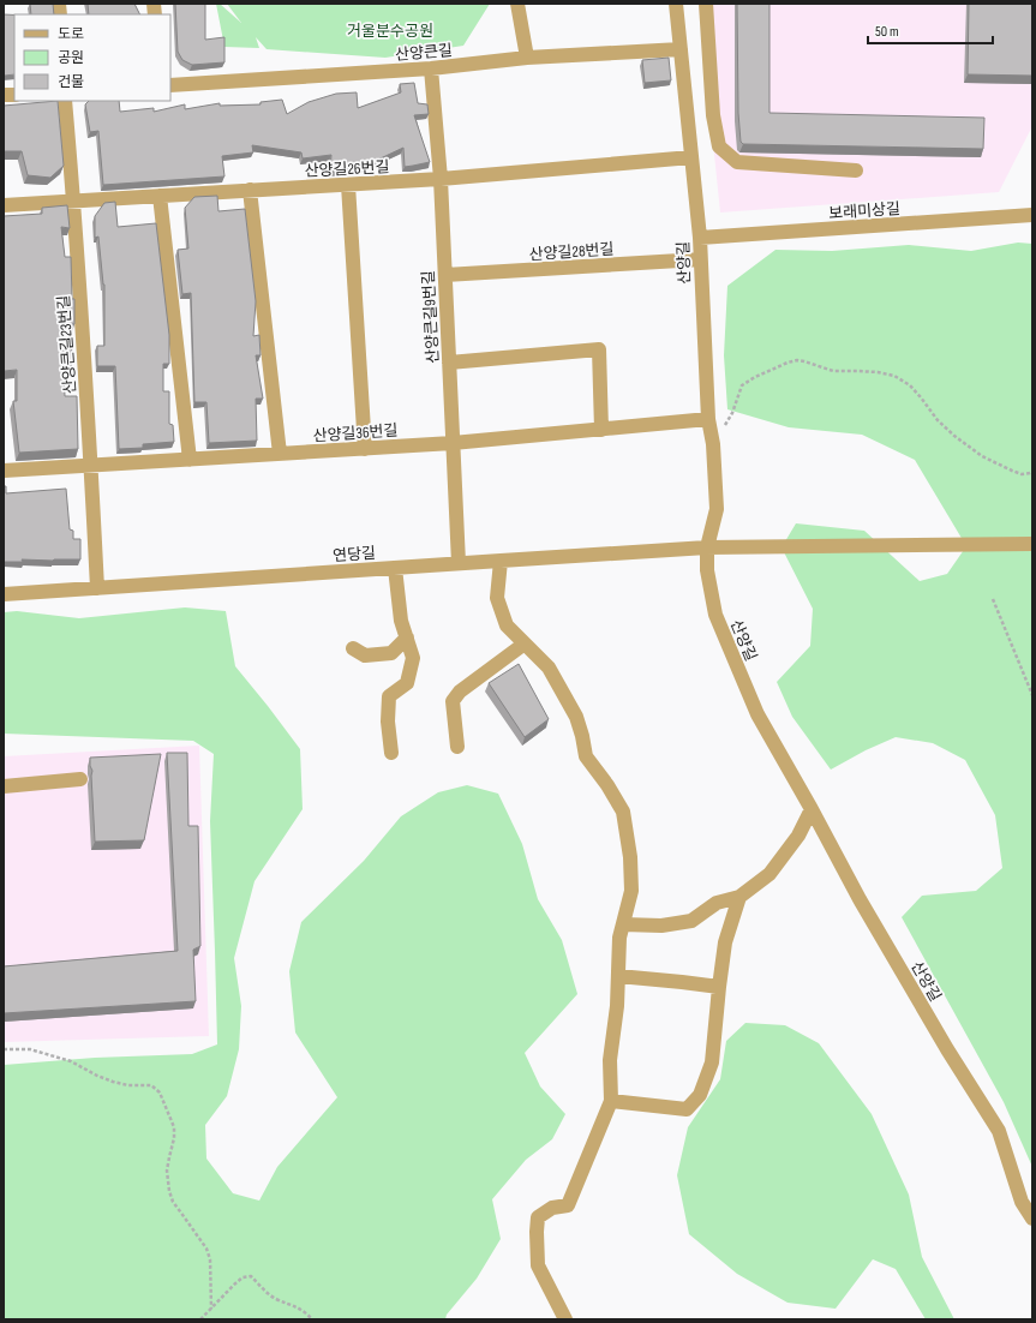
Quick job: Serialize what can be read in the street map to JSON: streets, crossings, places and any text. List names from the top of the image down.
{
  "streets": {
    "street": [
      "산양큰길",
      "산양길26번길",
      "보래미상길",
      "산양길28번길",
      "산양길",
      "산양큰길9번길",
      "산양큰길23번길",
      "산양길36번길",
      "연당길"
    ]
  },
  "crossings": [
    ["산양큰길", "산양길"],
    ["산양큰길", "산양큰길9번길"],
    ["산양길26번길", "산양길"],
    ["산양길26번길", "산양큰길9번길"],
    ["산양길26번길", "산양큰길23번길"],
    ["보래미상길", "산양길"],
    ["산양길28번길", "산양길"],
    ["산양길28번길", "산양큰길9번길"],
    ["산양길", "산양길36번길"],
    ["산양길", "연당길"],
    ["산양큰길9번길", "산양길36번길"],
    ["산양큰길9번길", "연당길"],
    ["산양큰길23번길", "산양길36번길"],
    ["산양큰길23번길", "연당길"]
  ],
  "parks": ["거울분수공원"],
  "legend": ["도로", "공원", "건물"],
  "scale_bar": "50 m"
}
